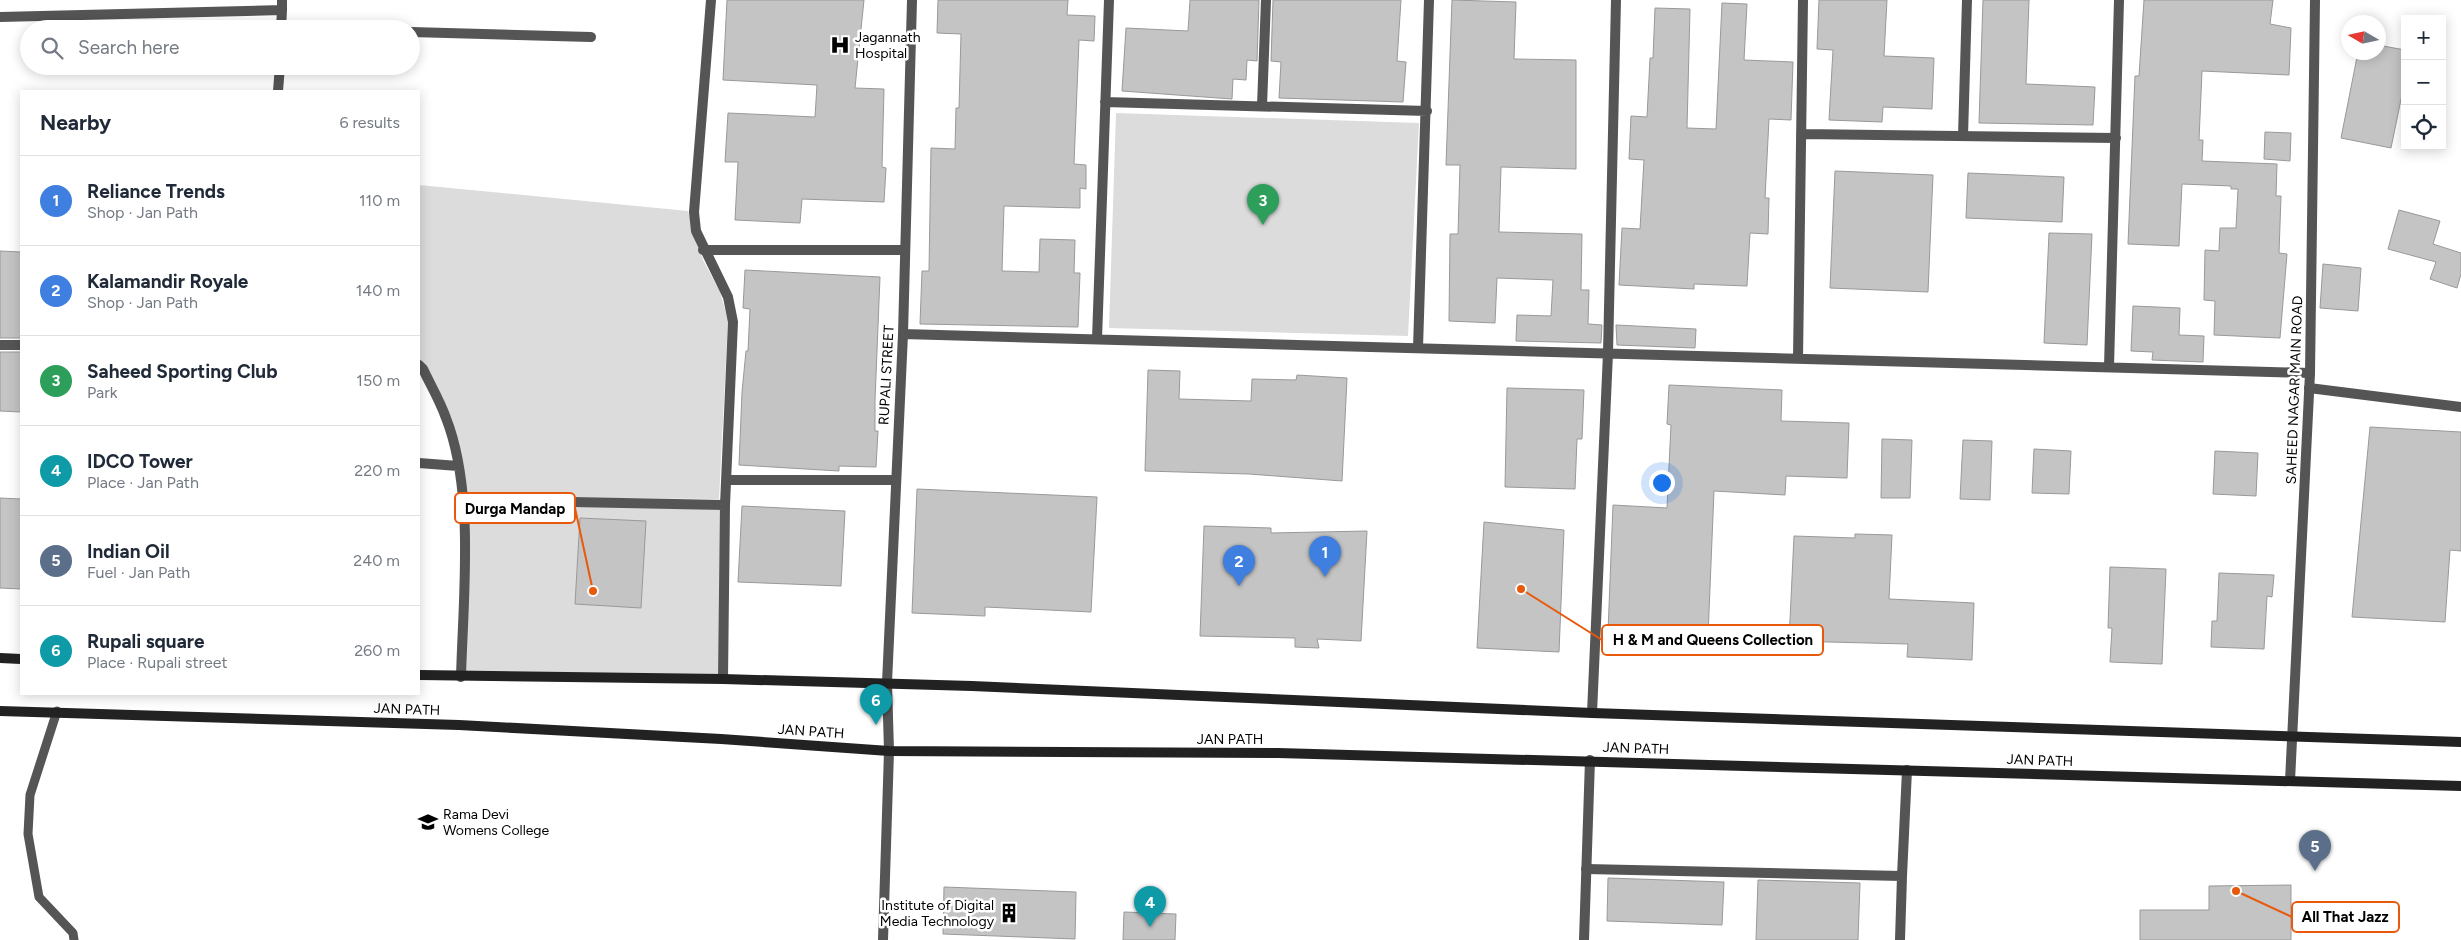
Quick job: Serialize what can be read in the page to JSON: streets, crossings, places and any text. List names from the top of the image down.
{
  "streets": {
    "main road": ["JAN PATH"],
    "street": ["RUPALI STREET", "SAHEED NAGAR MAIN ROAD"]
  },
  "crossings": [
    ["RUPALI STREET", "JAN PATH"],
    ["SAHEED NAGAR MAIN ROAD", "JAN PATH"]
  ],
  "places": {
    "hospital": ["Jagannath Hospital"],
    "other": ["H & M and Queens Collection", "Durga Mandap", "All That Jazz"],
    "school or university": ["Rama Devi Womens College"],
    "building": ["Institute of Digital Media Technology"]
  },
  "north": "left",
  "page": {
    "map_buttons": ["+", "−"],
    "search": "Search here",
    "heading": ["Nearby", "6 results"],
    "list": [
      {
        "mark": "1",
        "name": "Reliance Trends",
        "note": "Shop · Jan Path",
        "value": "110 m"
      },
      {
        "mark": "2",
        "name": "Kalamandir Royale",
        "note": "Shop · Jan Path",
        "value": "140 m"
      },
      {
        "mark": "3",
        "name": "Saheed Sporting Club",
        "note": "Park",
        "value": "150 m"
      },
      {
        "mark": "4",
        "name": "IDCO Tower",
        "note": "Place · Jan Path",
        "value": "220 m"
      },
      {
        "mark": "5",
        "name": "Indian Oil",
        "note": "Fuel · Jan Path",
        "value": "240 m"
      },
      {
        "mark": "6",
        "name": "Rupali square",
        "note": "Place · Rupali street",
        "value": "260 m"
      }
    ],
    "pins": [
      "3",
      "1",
      "2",
      "6",
      "5",
      "4"
    ]
  }
}
